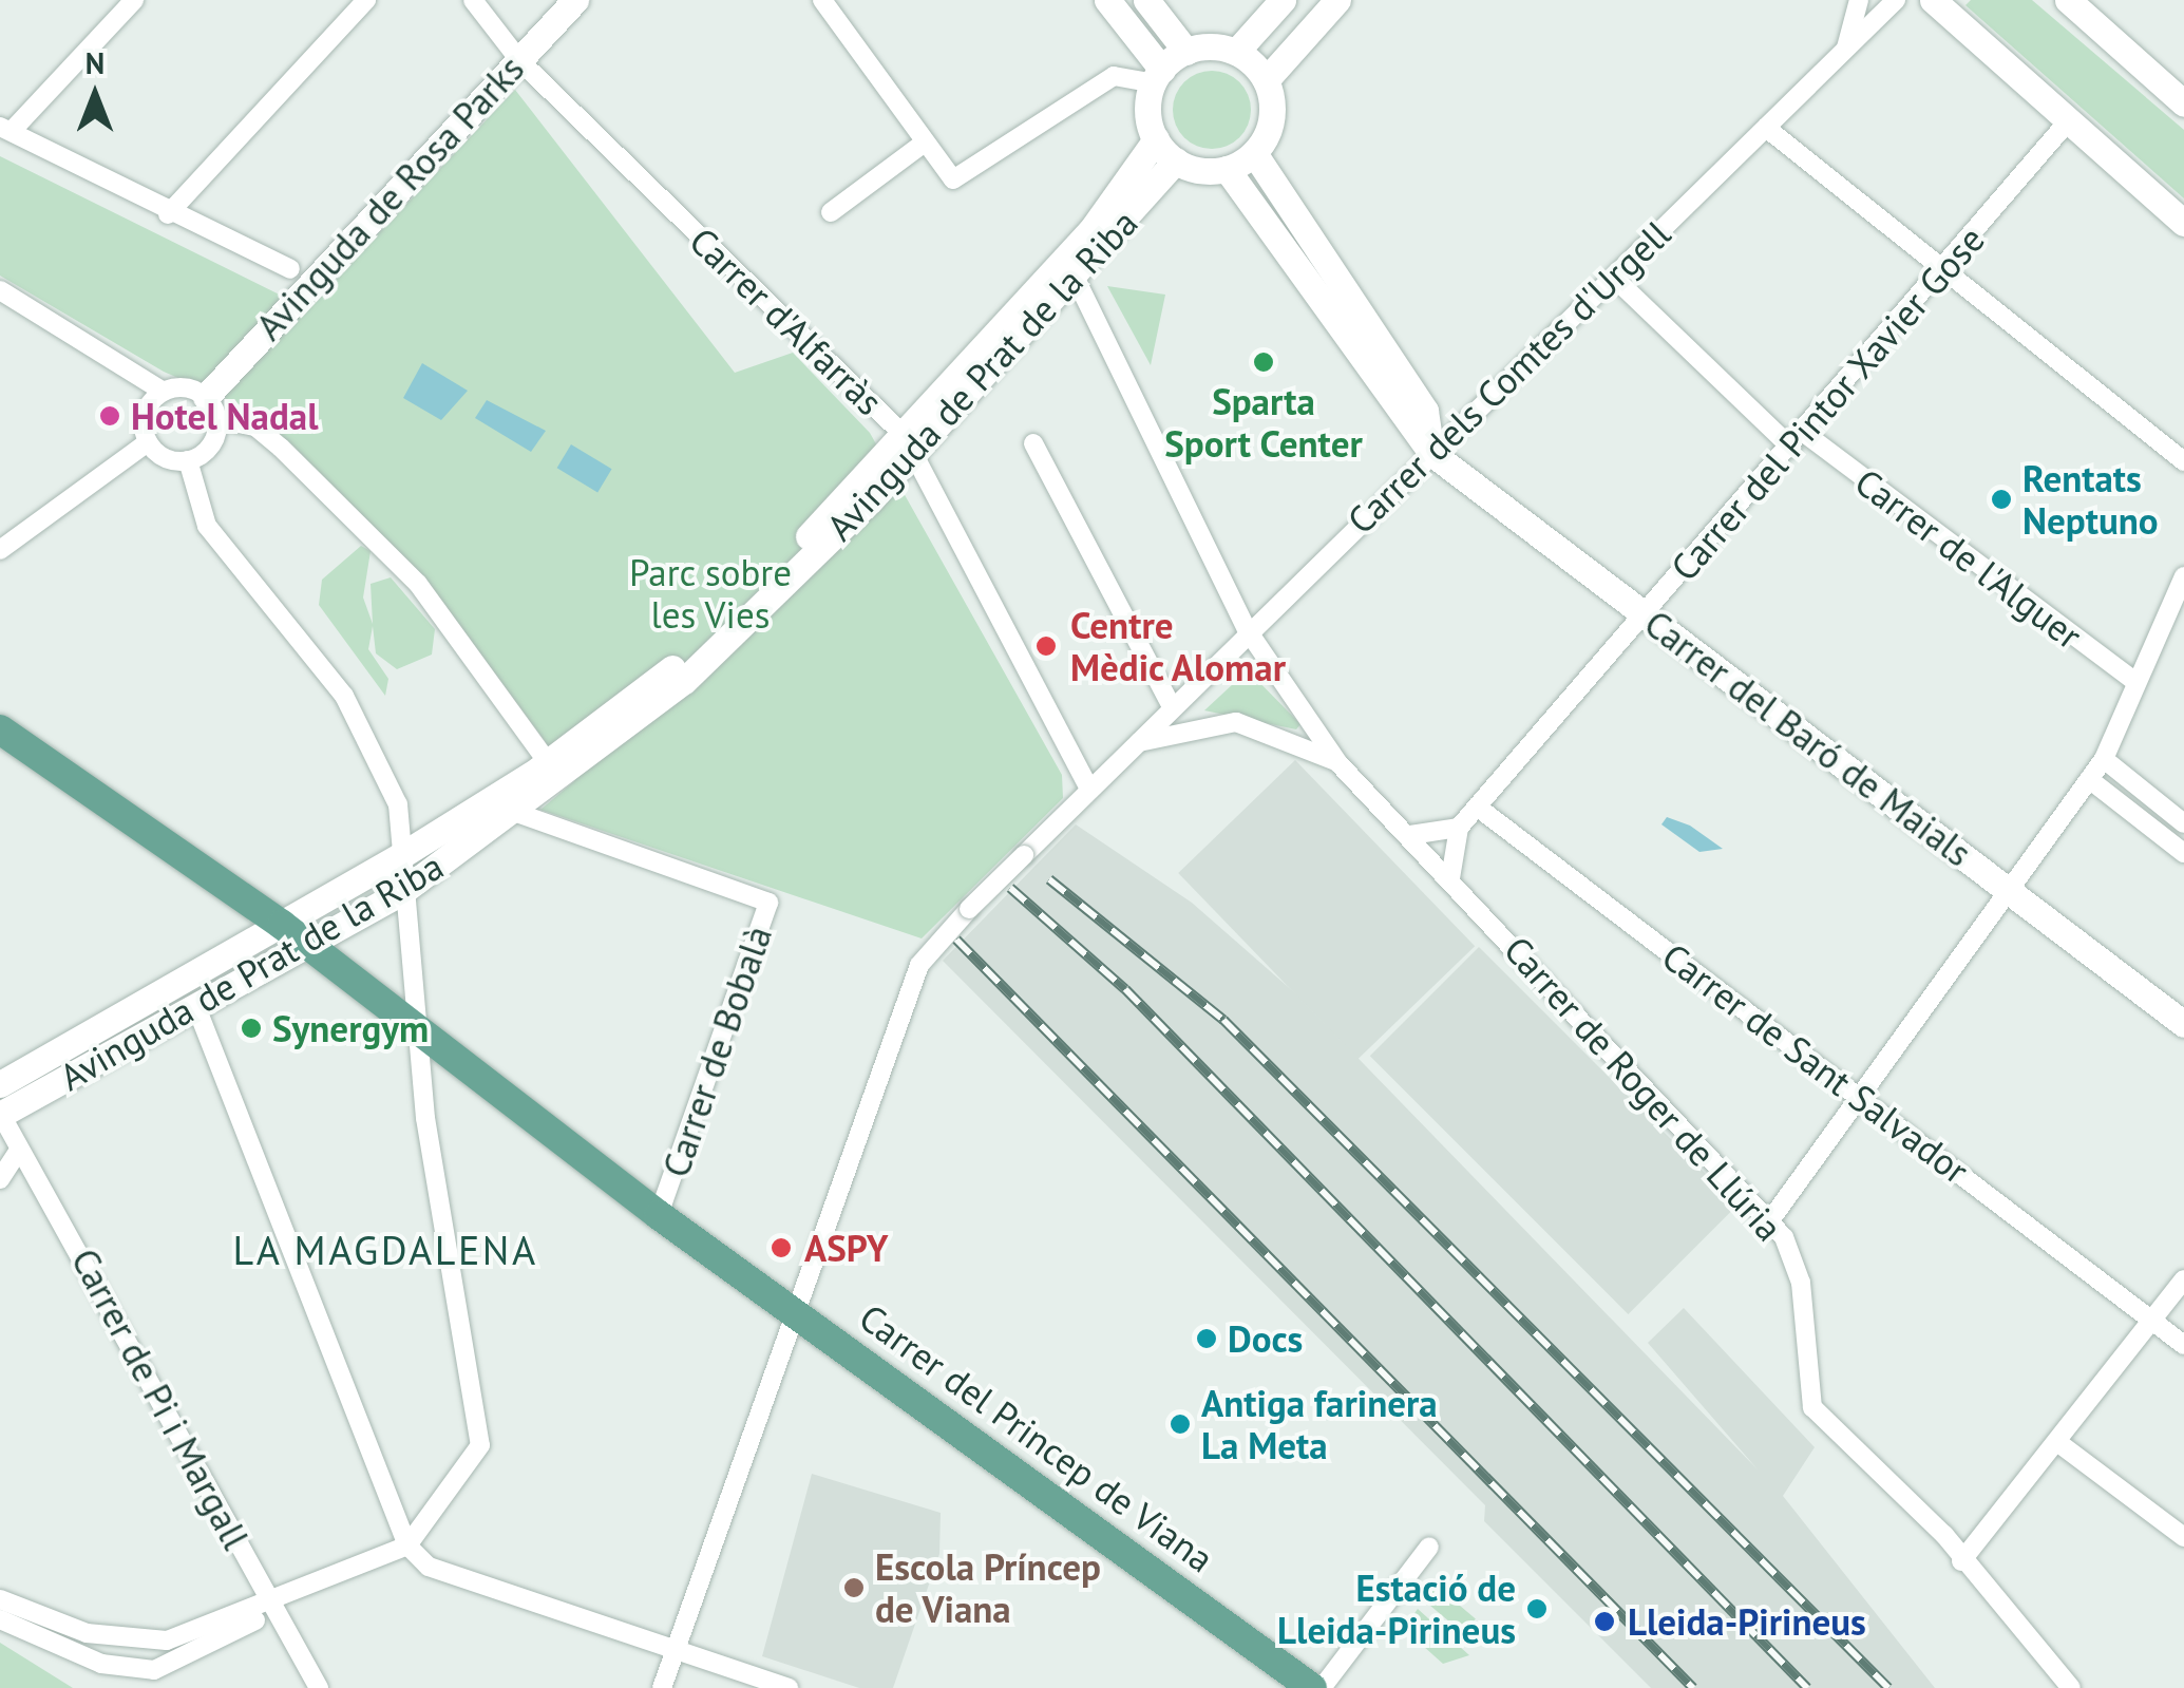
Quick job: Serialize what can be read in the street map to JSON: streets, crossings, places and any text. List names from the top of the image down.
{
  "streets": {
    "main road": [
      "Avinguda de Rosa Parks",
      "Avinguda de Prat de la Riba",
      "Carrer del Baró de Maials",
      "Carrer del Princep de Viana"
    ],
    "street": [
      "Carrer d'Alfarràs",
      "Carrer dels Comtes d'Urgell",
      "Carrer del Pintor Xavier Gose",
      "Carrer de l'Alguer",
      "Carrer de Bobalà",
      "Carrer de Sant Salvador",
      "Carrer de Roger de Llúria",
      "Carrer de Pi i Margall"
    ]
  },
  "crossings": [
    ["Avinguda de Rosa Parks", "Carrer d'Alfarràs"],
    ["Carrer d'Alfarràs", "Avinguda de Prat de la Riba"],
    ["Carrer d'Alfarràs", "Carrer dels Comtes d'Urgell"],
    ["Avinguda de Prat de la Riba", "Carrer del Baró de Maials"],
    ["Avinguda de Prat de la Riba", "Carrer de Bobalà"],
    ["Avinguda de Prat de la Riba", "Carrer de Roger de Llúria"],
    ["Avinguda de Prat de la Riba", "Carrer de Pi i Margall"],
    ["Avinguda de Prat de la Riba", "Carrer del Princep de Viana"],
    ["Carrer dels Comtes d'Urgell", "Carrer de l'Alguer"],
    ["Carrer dels Comtes d'Urgell", "Carrer del Baró de Maials"],
    ["Carrer dels Comtes d'Urgell", "Carrer de Roger de Llúria"],
    ["Carrer dels Comtes d'Urgell", "Carrer del Princep de Viana"],
    ["Carrer del Pintor Xavier Gose", "Carrer de l'Alguer"],
    ["Carrer del Pintor Xavier Gose", "Carrer del Baró de Maials"],
    ["Carrer del Pintor Xavier Gose", "Carrer de Sant Salvador"],
    ["Carrer de Bobalà", "Carrer del Princep de Viana"]
  ],
  "districts": ["LA MAGDALENA"],
  "parks": ["Parc sobre les Vies"],
  "places": [
    "Sparta Sport Center",
    "Hotel Nadal",
    "Rentats Neptuno",
    "Centre Mèdic Alomar",
    "Synergym",
    "ASPY",
    "Docs",
    "Antiga farinera La Meta",
    "Escola Príncep de Viana",
    "Estació de Lleida-Pirineus",
    "Lleida-Pirineus"
  ],
  "north": "top"
}
